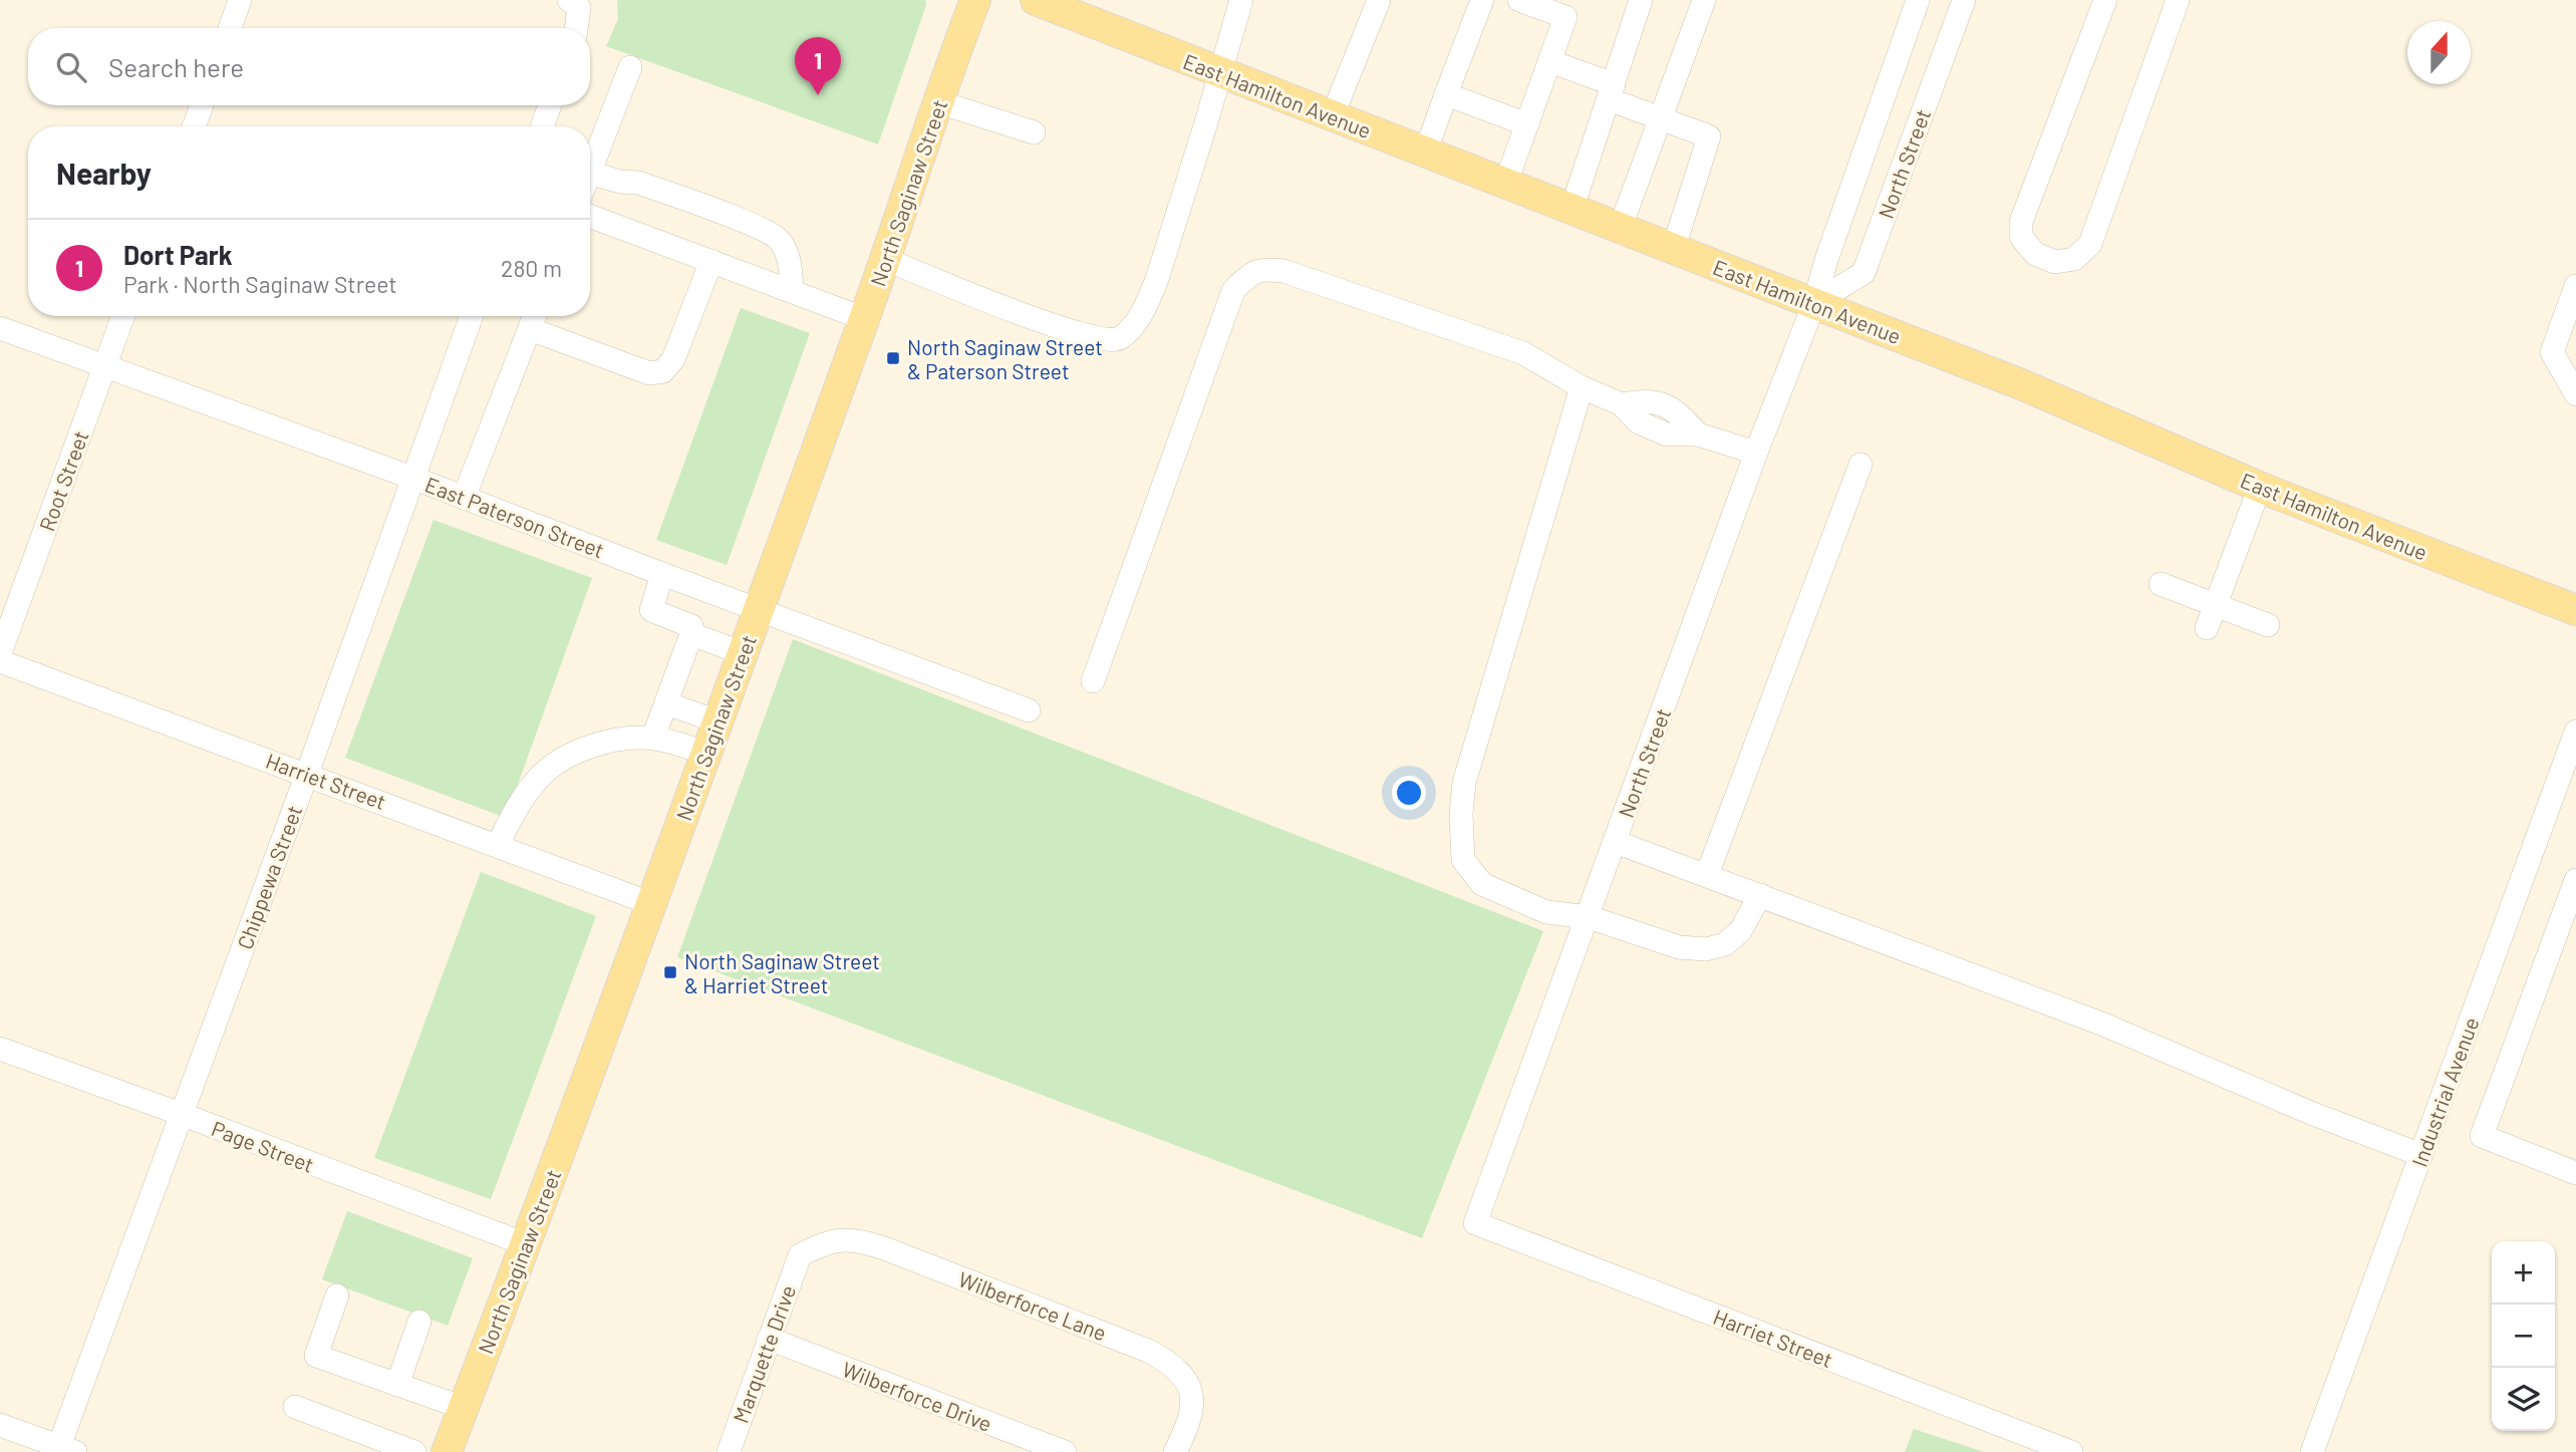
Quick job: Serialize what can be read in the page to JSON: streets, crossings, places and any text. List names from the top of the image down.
{
  "streets": {
    "main road": ["East Hamilton Avenue", "North Saginaw Street"],
    "street": [
      "North Street",
      "Root Street",
      "East Paterson Street",
      "Harriet Street",
      "Chippewa Street",
      "Industrial Avenue",
      "Page Street",
      "Wilberforce Lane",
      "Marquette Drive",
      "Wilberforce Drive"
    ]
  },
  "crossings": [
    ["East Hamilton Avenue", "North Street"],
    ["North Street", "Harriet Street"],
    ["North Saginaw Street", "East Paterson Street"],
    ["North Saginaw Street", "Harriet Street"],
    ["North Saginaw Street", "Page Street"],
    ["Root Street", "East Paterson Street"],
    ["East Paterson Street", "Chippewa Street"],
    ["Harriet Street", "Chippewa Street"],
    ["Chippewa Street", "Page Street"],
    ["Wilberforce Lane", "Marquette Drive"],
    ["Marquette Drive", "Wilberforce Drive"]
  ],
  "places": {
    "transit": ["North Saginaw Street & Paterson Street", "North Saginaw Street & Harriet Street"]
  },
  "north": "top",
  "page": {
    "search": "Search here",
    "pins": "1",
    "heading": "Nearby",
    "list": [
      {
        "mark": "1",
        "name": "Dort Park",
        "note": "Park · North Saginaw Street",
        "value": "280 m"
      }
    ],
    "map_buttons": ["+", "−"]
  }
}
